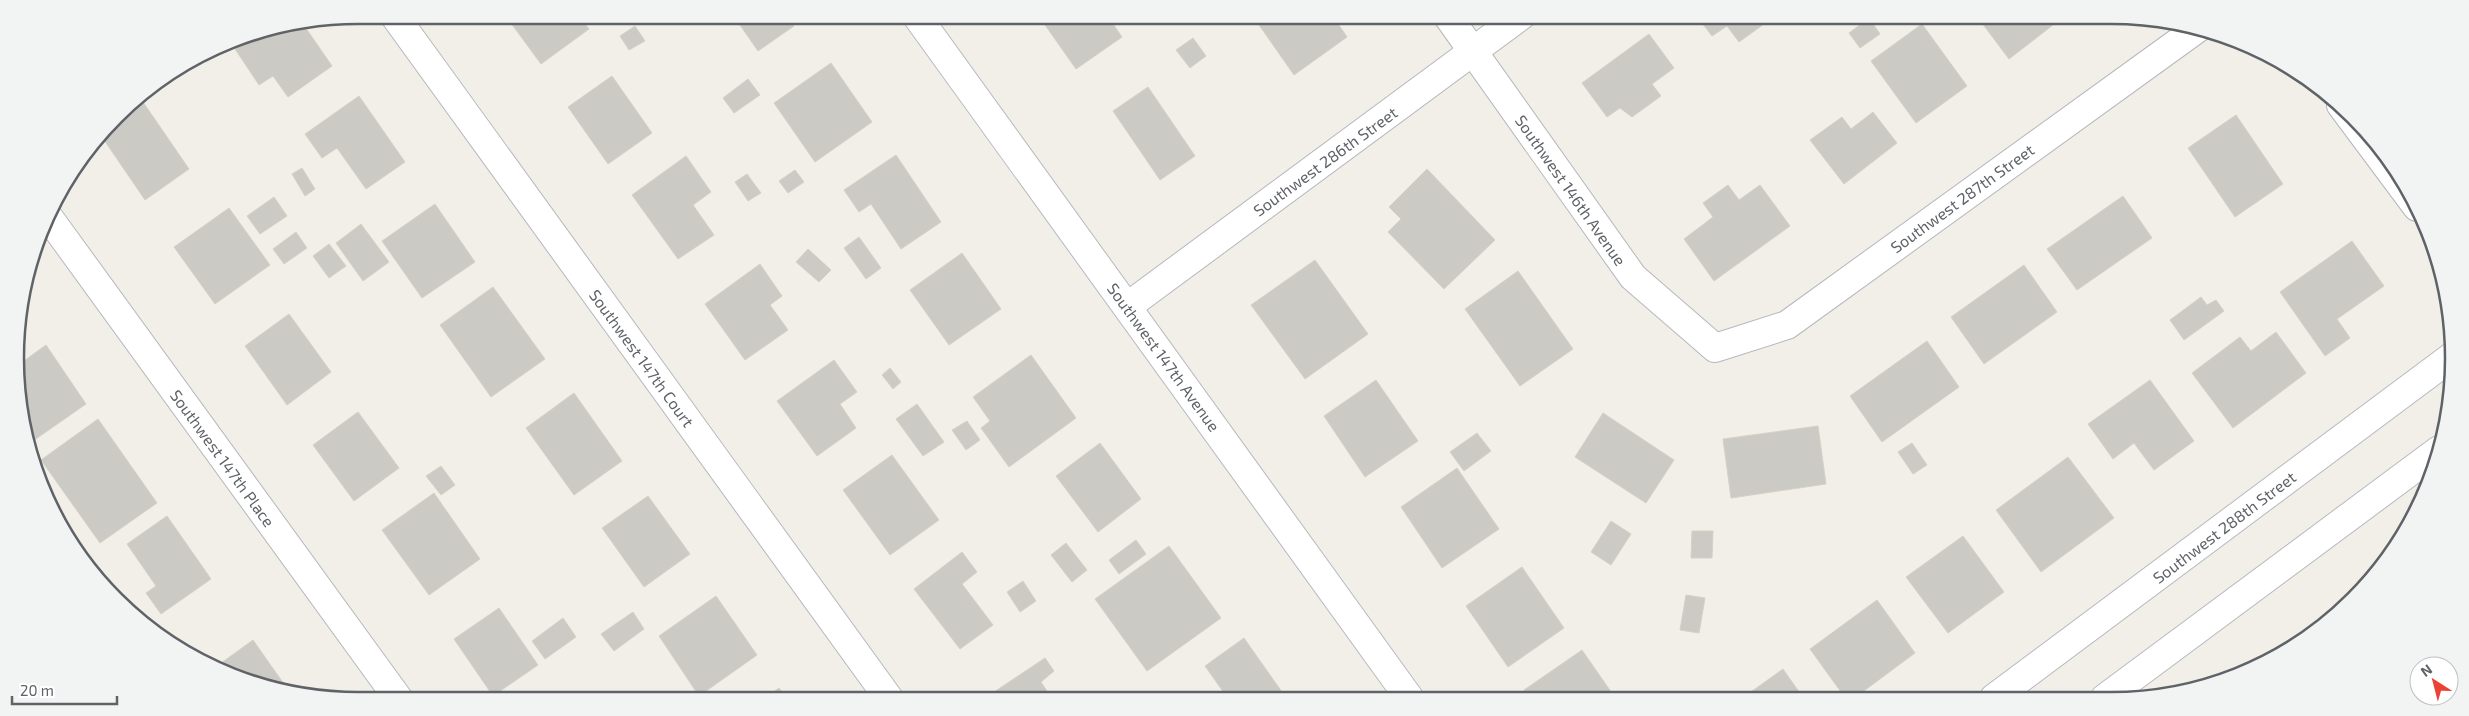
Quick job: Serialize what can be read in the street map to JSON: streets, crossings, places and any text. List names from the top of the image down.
{
  "streets": {
    "street": [
      "Southwest 286th Street",
      "Southwest 146th Avenue",
      "Southwest 287th Street",
      "Southwest 147th Avenue",
      "Southwest 147th Court",
      "Southwest 147th Place",
      "Southwest 288th Street"
    ]
  },
  "crossings": [
    ["Southwest 286th Street", "Southwest 146th Avenue"],
    ["Southwest 286th Street", "Southwest 147th Avenue"],
    ["Southwest 146th Avenue", "Southwest 287th Street"]
  ],
  "scale_bar": "20 m",
  "north": "top left"
}
